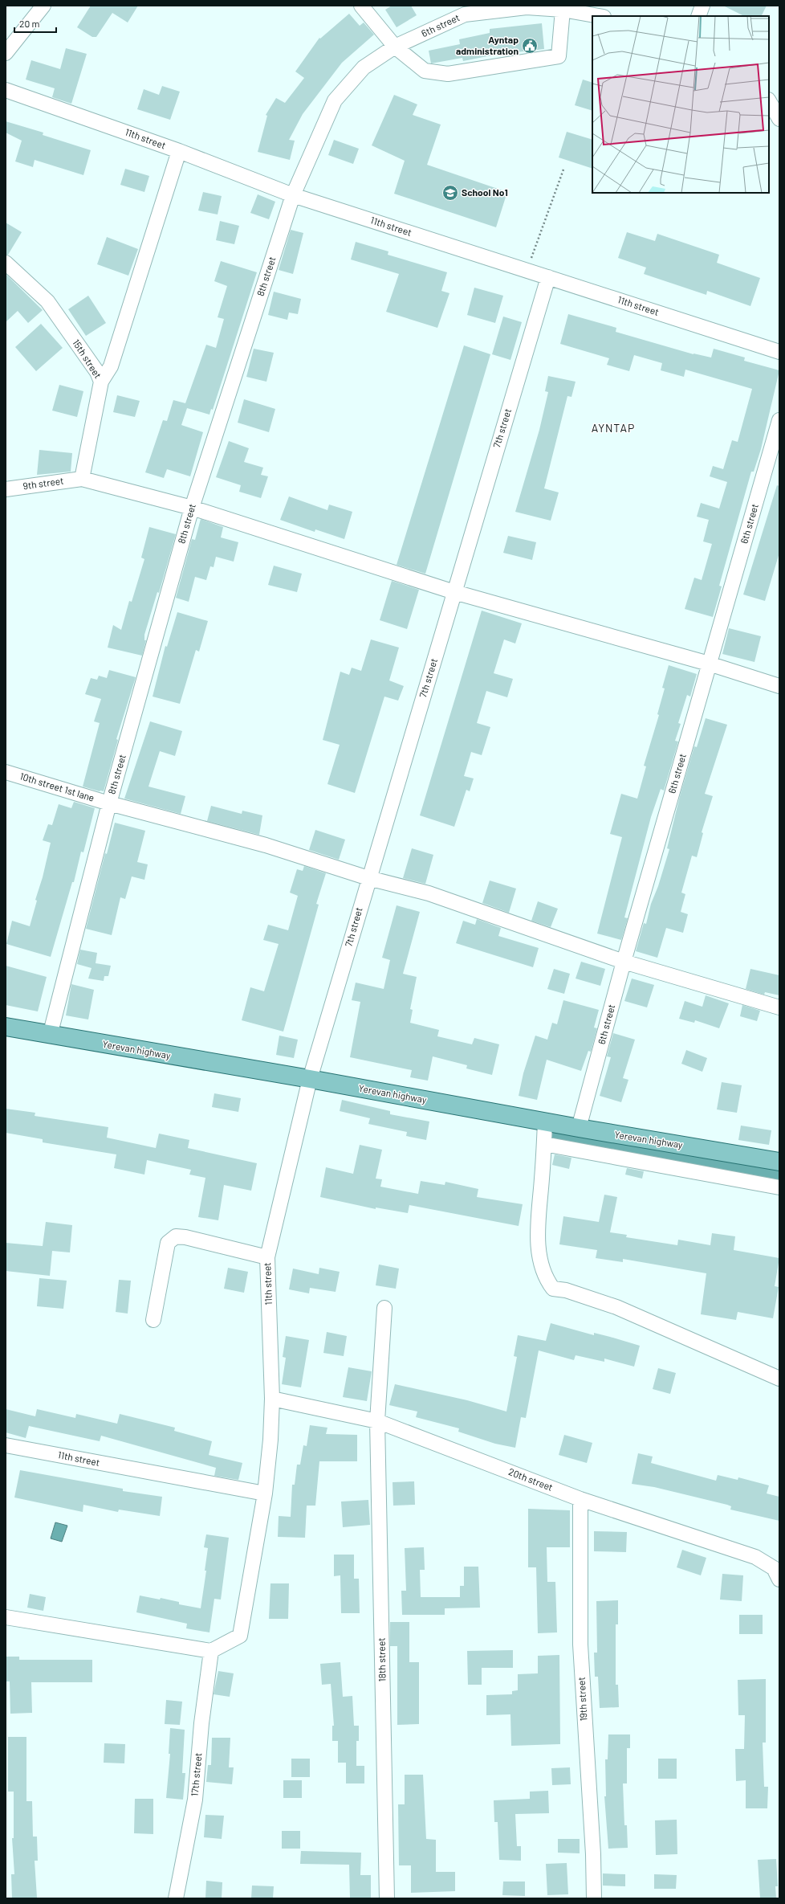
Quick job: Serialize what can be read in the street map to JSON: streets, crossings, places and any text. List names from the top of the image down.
{
  "streets": {
    "main road": ["Yerevan highway"],
    "street": [
      "6th street",
      "11th street",
      "8th street",
      "15th street",
      "7th street",
      "9th street",
      "10th street 1st lane",
      "20th street",
      "18th street",
      "19th street",
      "17th street"
    ]
  },
  "crossings": [
    ["6th street", "8th street"],
    ["6th street", "10th street 1st lane"],
    ["6th street", "Yerevan highway"],
    ["11th street", "8th street"],
    ["11th street", "7th street"],
    ["11th street", "Yerevan highway"],
    ["11th street", "20th street"],
    ["11th street", "17th street"],
    ["8th street", "10th street 1st lane"],
    ["8th street", "Yerevan highway"],
    ["15th street", "9th street"],
    ["7th street", "10th street 1st lane"],
    ["7th street", "Yerevan highway"],
    ["20th street", "18th street"],
    ["20th street", "19th street"]
  ],
  "districts": ["AYNTAP"],
  "places": {
    "public building": ["Ayntap administration"],
    "school or university": ["School No1"]
  },
  "scale_bar": "20 m"
}
